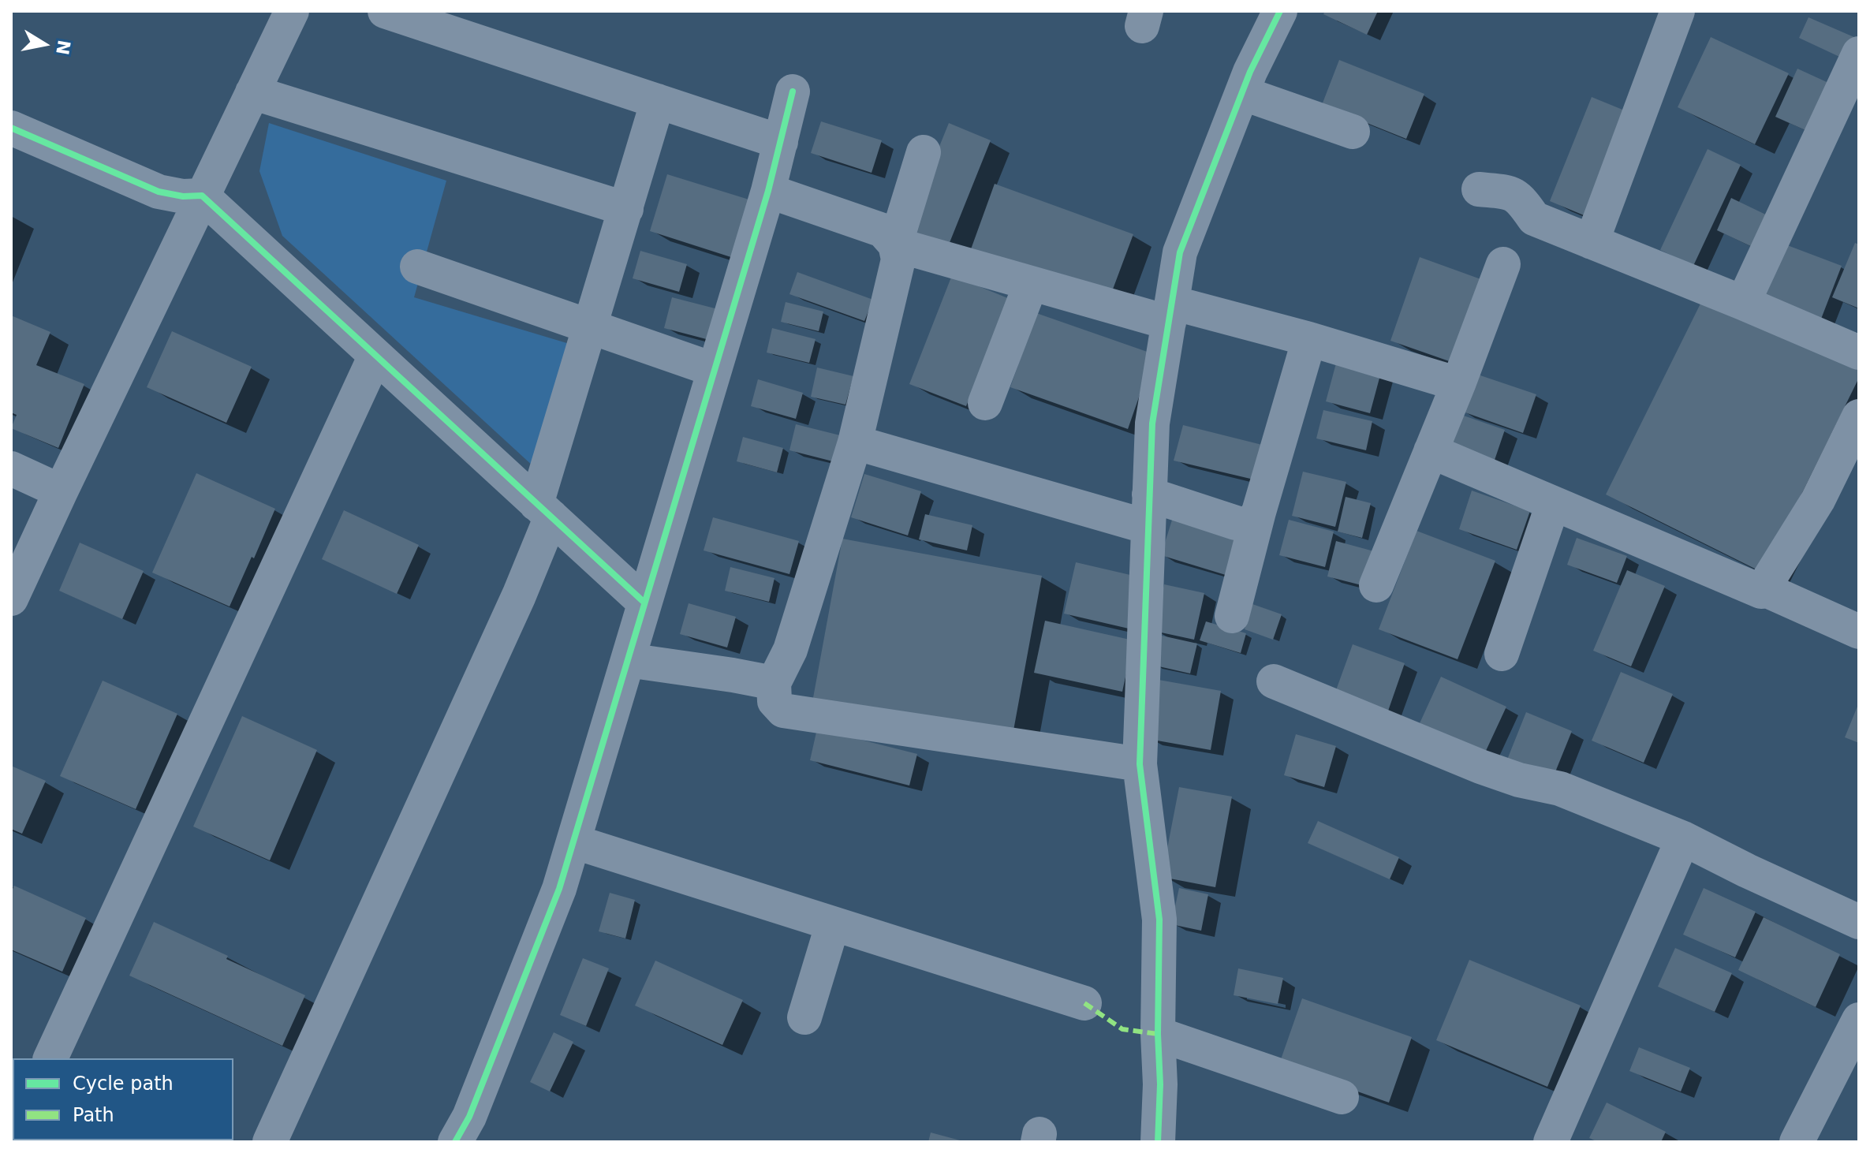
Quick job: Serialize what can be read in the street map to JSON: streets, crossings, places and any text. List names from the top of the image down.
{
  "legend": ["Cycle path", "Path"],
  "north": "right"
}
